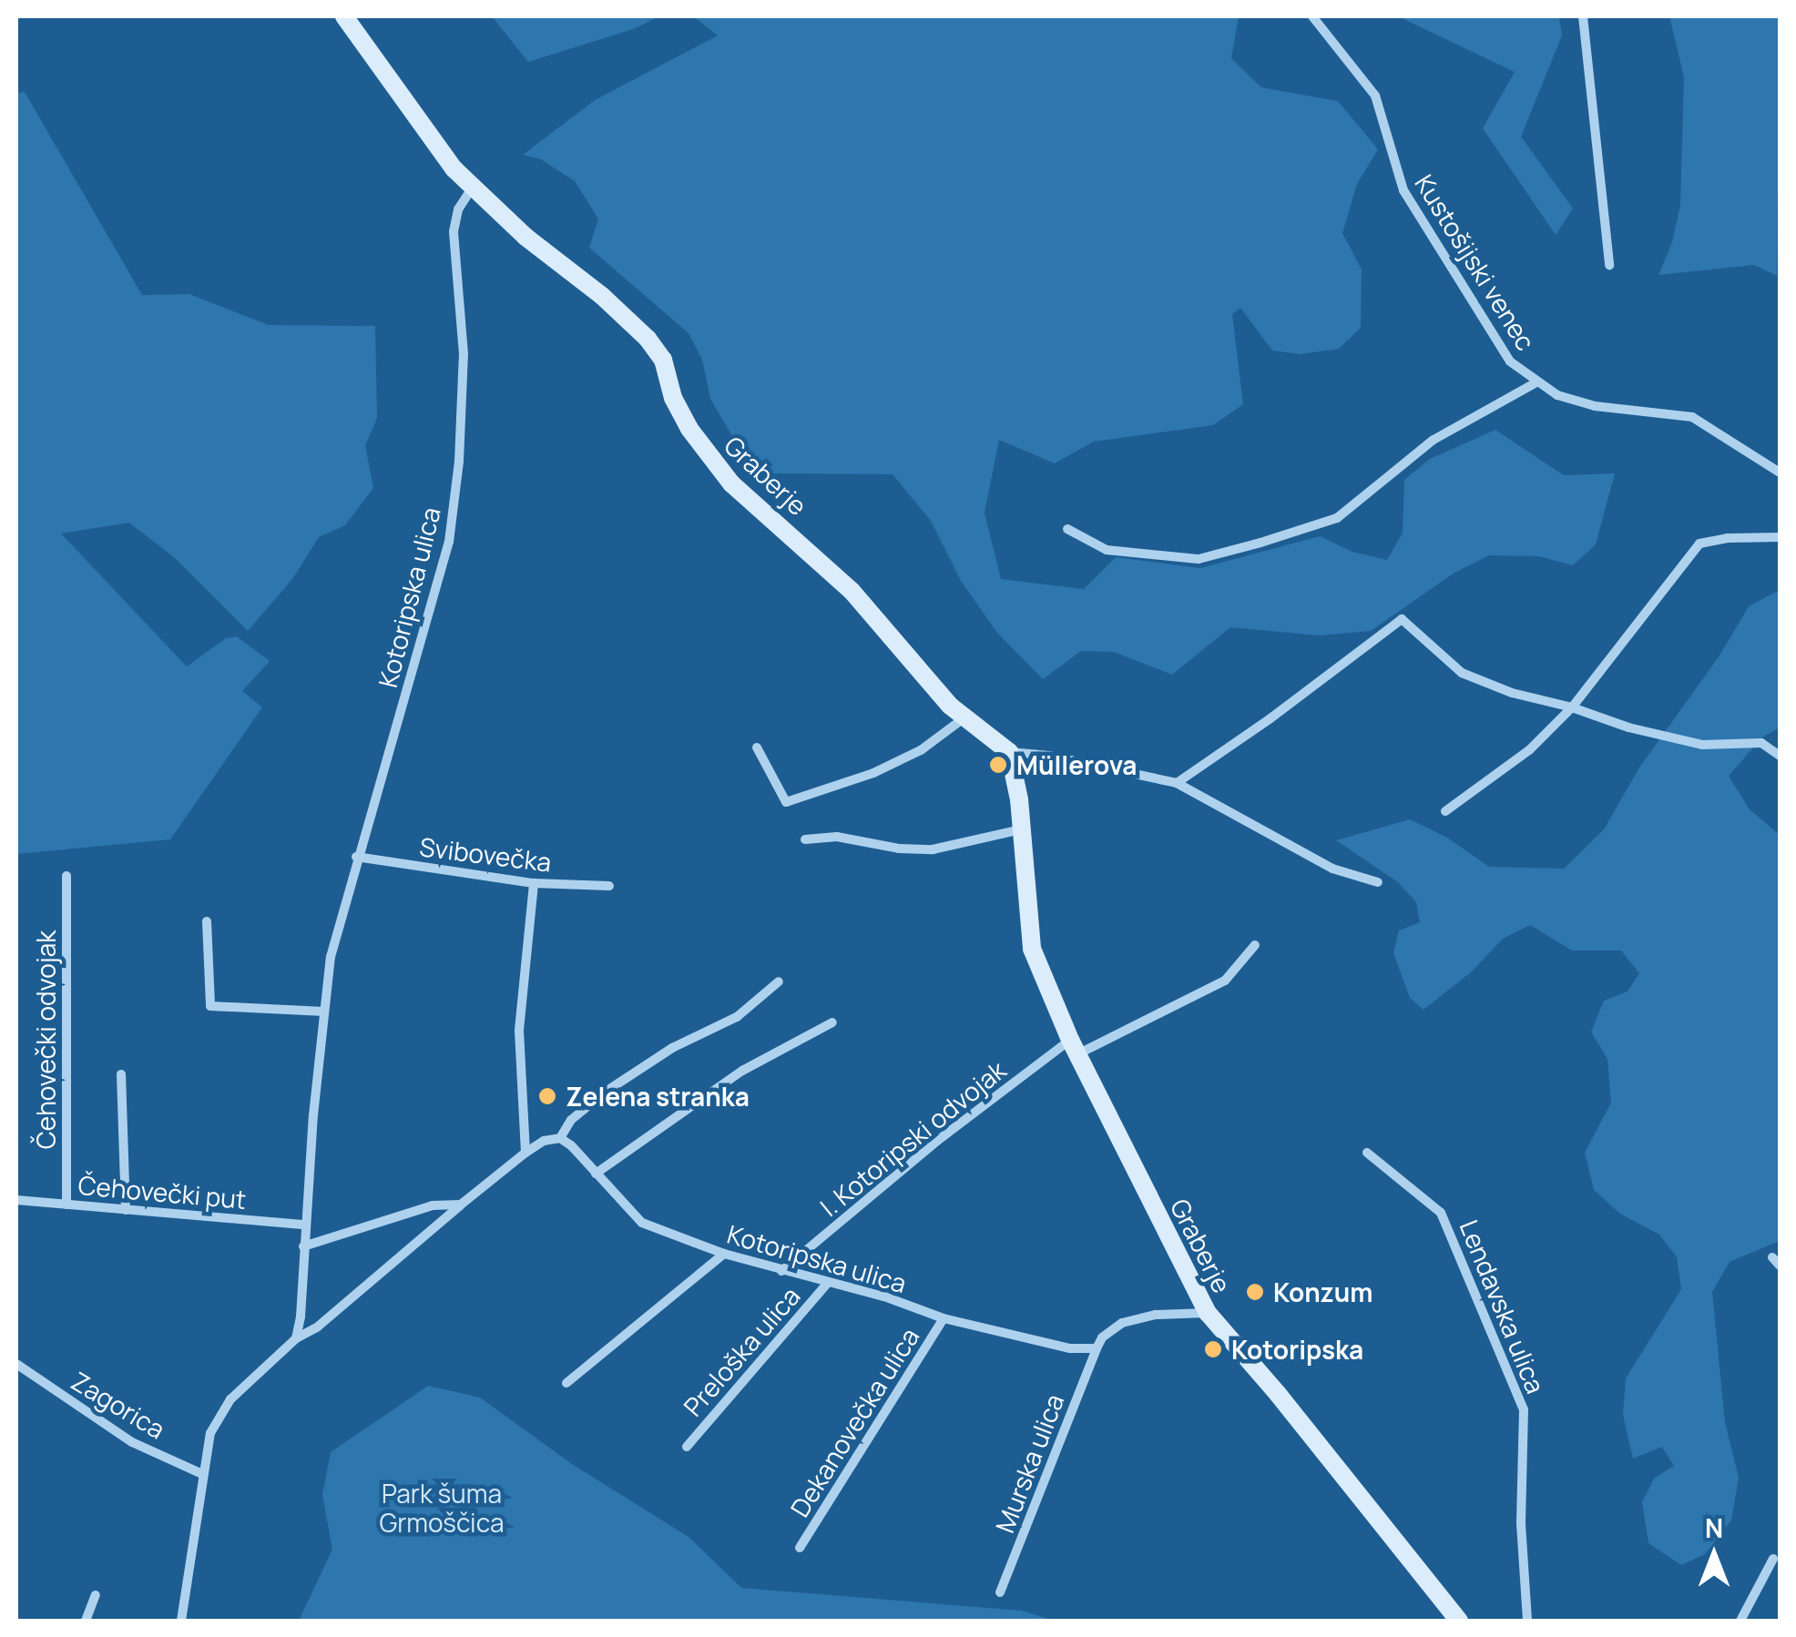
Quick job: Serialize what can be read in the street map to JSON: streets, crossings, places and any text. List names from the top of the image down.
{
  "streets": {
    "street": [
      "Kustošijski venec",
      "Graberje",
      "Kotoripska ulica",
      "Svibovečka",
      "Čehovečki odvojak",
      "I. Kotoripski odvojak",
      "Čehovečki put",
      "Lendavska ulica",
      "Preloška ulica",
      "Zagorica",
      "Dekanovečka ulica",
      "Murska ulica"
    ]
  },
  "crossings": [
    ["Graberje", "Kotoripska ulica"],
    ["Graberje", "I. Kotoripski odvojak"],
    ["Kotoripska ulica", "Svibovečka"],
    ["Kotoripska ulica", "I. Kotoripski odvojak"],
    ["Kotoripska ulica", "Čehovečki put"],
    ["Kotoripska ulica", "Preloška ulica"],
    ["Kotoripska ulica", "Dekanovečka ulica"],
    ["Kotoripska ulica", "Murska ulica"],
    ["Čehovečki odvojak", "Čehovečki put"]
  ],
  "parks": ["Park šuma Grmoščica"],
  "places": [
    "Müllerova",
    "Zelena stranka",
    "Konzum",
    "Kotoripska"
  ],
  "north": "top"
}
